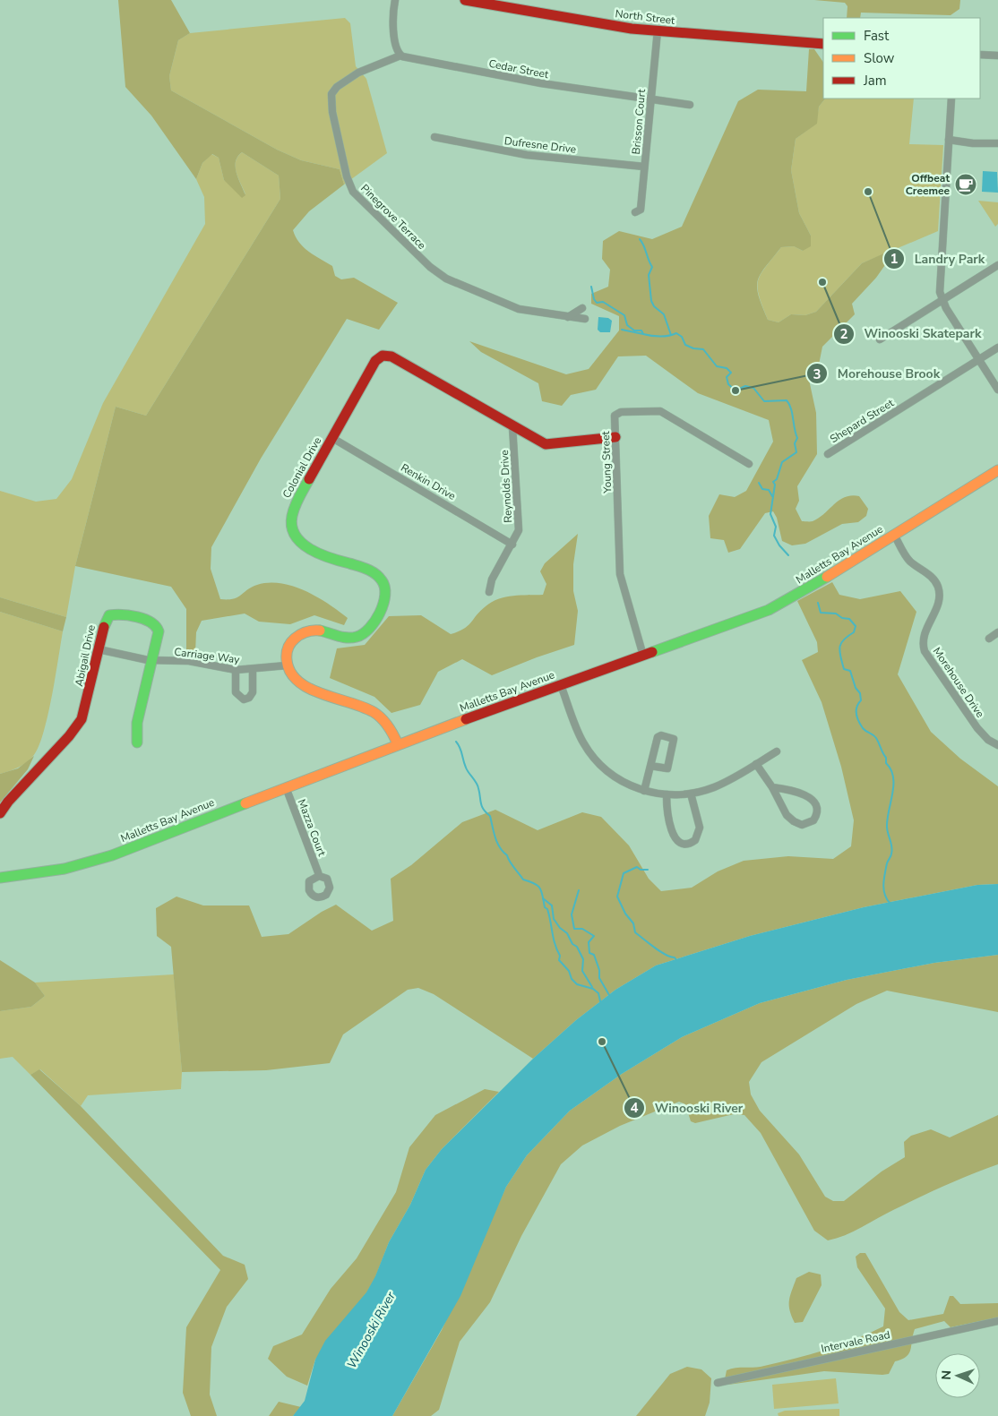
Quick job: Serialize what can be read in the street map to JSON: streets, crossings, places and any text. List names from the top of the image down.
{
  "streets": {
    "street": [
      "North Street",
      "Cedar Street",
      "Brisson Court",
      "Dufresne Drive",
      "Pinegrove Terrace",
      "Shepard Street",
      "Young Street",
      "Colonial Drive",
      "Renkin Drive",
      "Reynolds Drive",
      "Malletts Bay Avenue",
      "Abigail Drive",
      "Carriage Way",
      "Morehouse Drive",
      "Mazza Court",
      "Intervale Road"
    ]
  },
  "crossings": [
    ["North Street", "Brisson Court"],
    ["Cedar Street", "Brisson Court"],
    ["Cedar Street", "Pinegrove Terrace"],
    ["Brisson Court", "Dufresne Drive"],
    ["Young Street", "Colonial Drive"],
    ["Young Street", "Malletts Bay Avenue"],
    ["Colonial Drive", "Renkin Drive"],
    ["Colonial Drive", "Reynolds Drive"],
    ["Colonial Drive", "Carriage Way"],
    ["Renkin Drive", "Reynolds Drive"],
    ["Malletts Bay Avenue", "Morehouse Drive"],
    ["Malletts Bay Avenue", "Mazza Court"],
    ["Abigail Drive", "Carriage Way"]
  ],
  "water": ["Winooski River"],
  "places": {
    "cafe": ["Offbeat Creemee"],
    "other": [
      "Landry Park",
      "Winooski Skatepark",
      "Morehouse Brook",
      "Winooski River"
    ]
  },
  "legend": ["Fast", "Slow", "Jam"],
  "north": "left"
}
